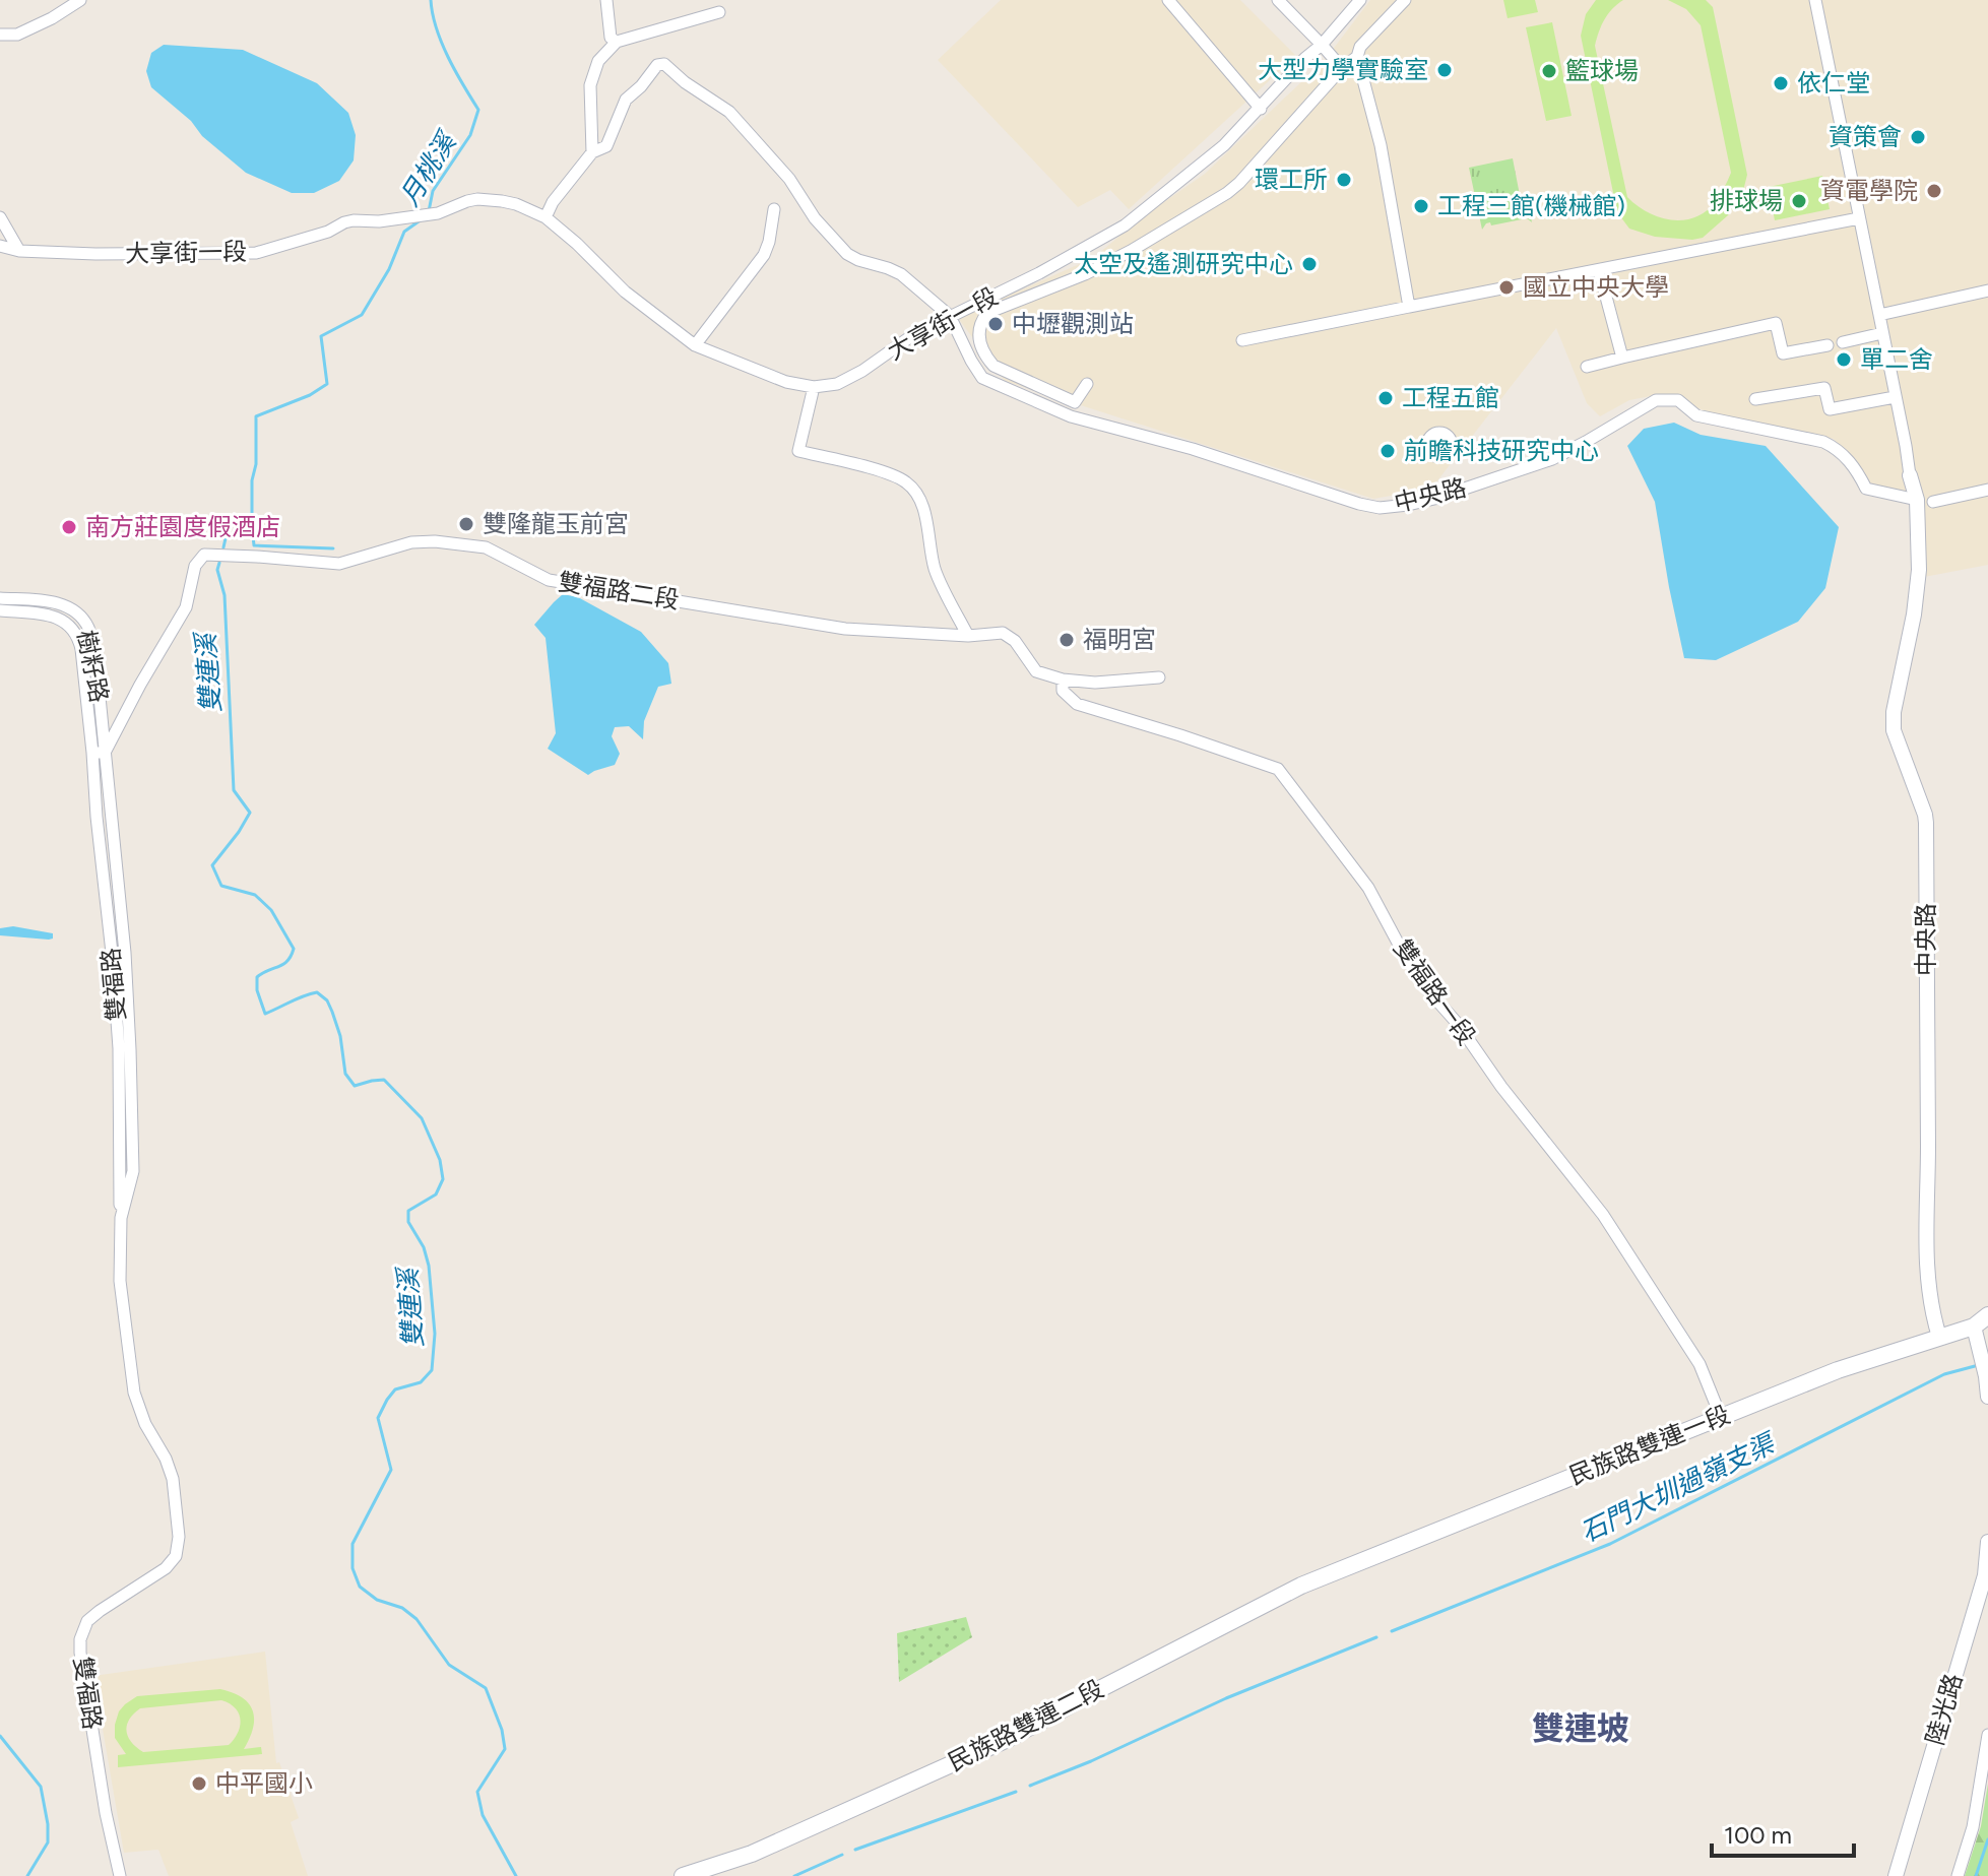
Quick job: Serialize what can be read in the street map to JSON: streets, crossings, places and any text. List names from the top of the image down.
{
  "streets": {
    "main road": ["民族路雙連一段", "民族路雙連二段"],
    "street": [
      "大享街一段",
      "中央路",
      "雙福路二段",
      "樹籽路",
      "雙福路",
      "雙福路一段",
      "陸光路"
    ]
  },
  "crossings": [
    ["大享街一段", "中央路"],
    ["中央路", "民族路雙連一段"],
    ["雙福路二段", "樹籽路"],
    ["雙福路二段", "雙福路"],
    ["雙福路二段", "雙福路一段"],
    ["樹籽路", "雙福路"],
    ["雙福路一段", "民族路雙連一段"],
    ["民族路雙連一段", "民族路雙連二段"]
  ],
  "districts": ["雙連坡"],
  "water": ["月桃溪", "雙連溪", "石門大圳過嶺支渠"],
  "places": [
    "大型力學實驗室",
    "籃球場",
    "依仁堂",
    "資策會",
    "環工所",
    "資電學院",
    "排球場",
    "工程三館(機械館)",
    "太空及遙測研究中心",
    "國立中央大學",
    "中壢觀測站",
    "單二舍",
    "工程五館",
    "前瞻科技研究中心",
    "雙隆龍玉前宮",
    "南方莊園度假酒店",
    "福明宮",
    "中平國小"
  ],
  "scale_bar": "100 m"
}
